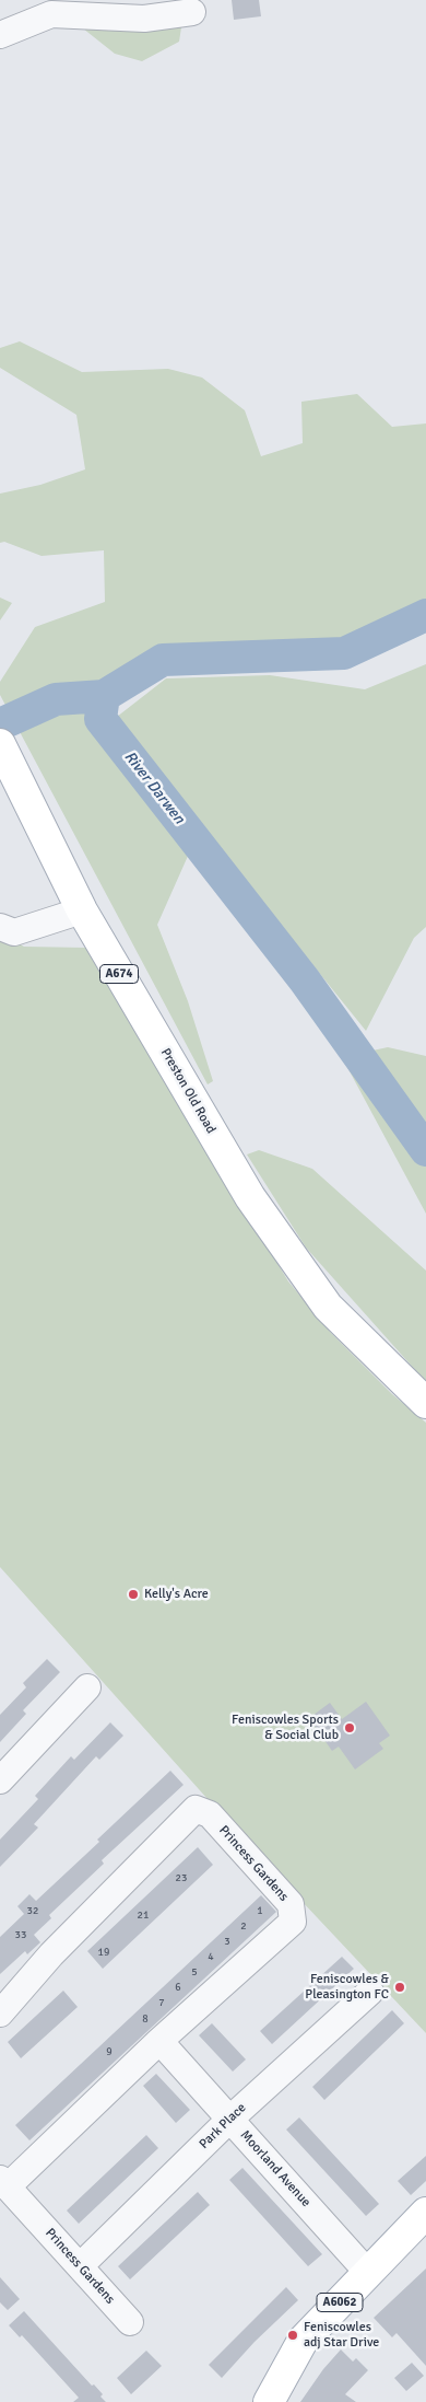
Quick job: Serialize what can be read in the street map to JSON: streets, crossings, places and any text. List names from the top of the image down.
{
  "streets": {
    "main road": ["A674", "Preston Old Road", "A6062"],
    "street": ["Princess Gardens", "Park Place", "Moorland Avenue"]
  },
  "crossings": [
    ["Princess Gardens", "Park Place"],
    ["Princess Gardens", "Moorland Avenue"],
    ["Park Place", "Moorland Avenue"],
    ["Moorland Avenue", "A6062"]
  ],
  "water": ["River Darwen"],
  "places": [
    "Kelly's Acre",
    "Feniscowles Sports & Social Club",
    "Feniscowles & Pleasington FC",
    "Feniscowles adj Star Drive"
  ],
  "house_numbers": [
    "23",
    "32",
    "1",
    "21",
    "2",
    "33",
    "3",
    "19",
    "4",
    "5",
    "6",
    "7",
    "8",
    "9"
  ]
}
